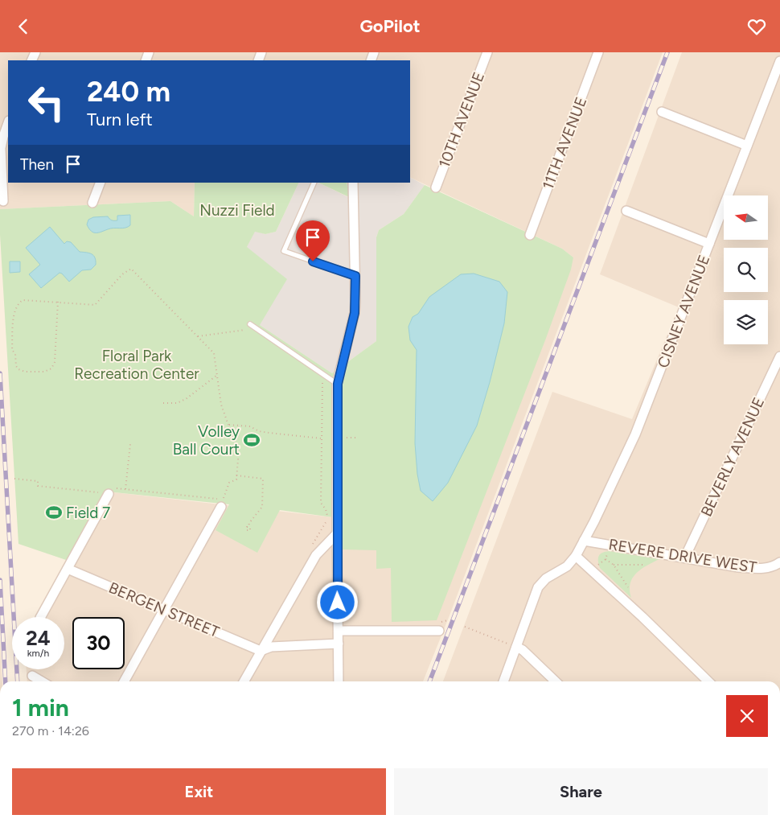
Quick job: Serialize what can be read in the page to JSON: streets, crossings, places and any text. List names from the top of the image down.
{
  "streets": {
    "street": [
      "10TH AVENUE",
      "11TH AVENUE",
      "CISNEY AVENUE",
      "BEVERLY AVENUE",
      "REVERE DRIVE WEST",
      "BERGEN STREET"
    ]
  },
  "crossings": [
    ["CISNEY AVENUE", "REVERE DRIVE WEST"],
    ["BEVERLY AVENUE", "REVERE DRIVE WEST"]
  ],
  "parks": ["Nuzzi Field", "Floral Park Recreation Center"],
  "places": {
    "sports": ["Volley Ball Court", "Field 7"]
  },
  "north": "left",
  "page": {
    "header": "GoPilot",
    "turn": ["240 m", "Turn left"],
    "then": "Then",
    "speed": "24 km/h",
    "limit": "30",
    "heading": ["1 min", "270 m · 14:26"],
    "buttons": ["Exit", "Share"]
  }
}
